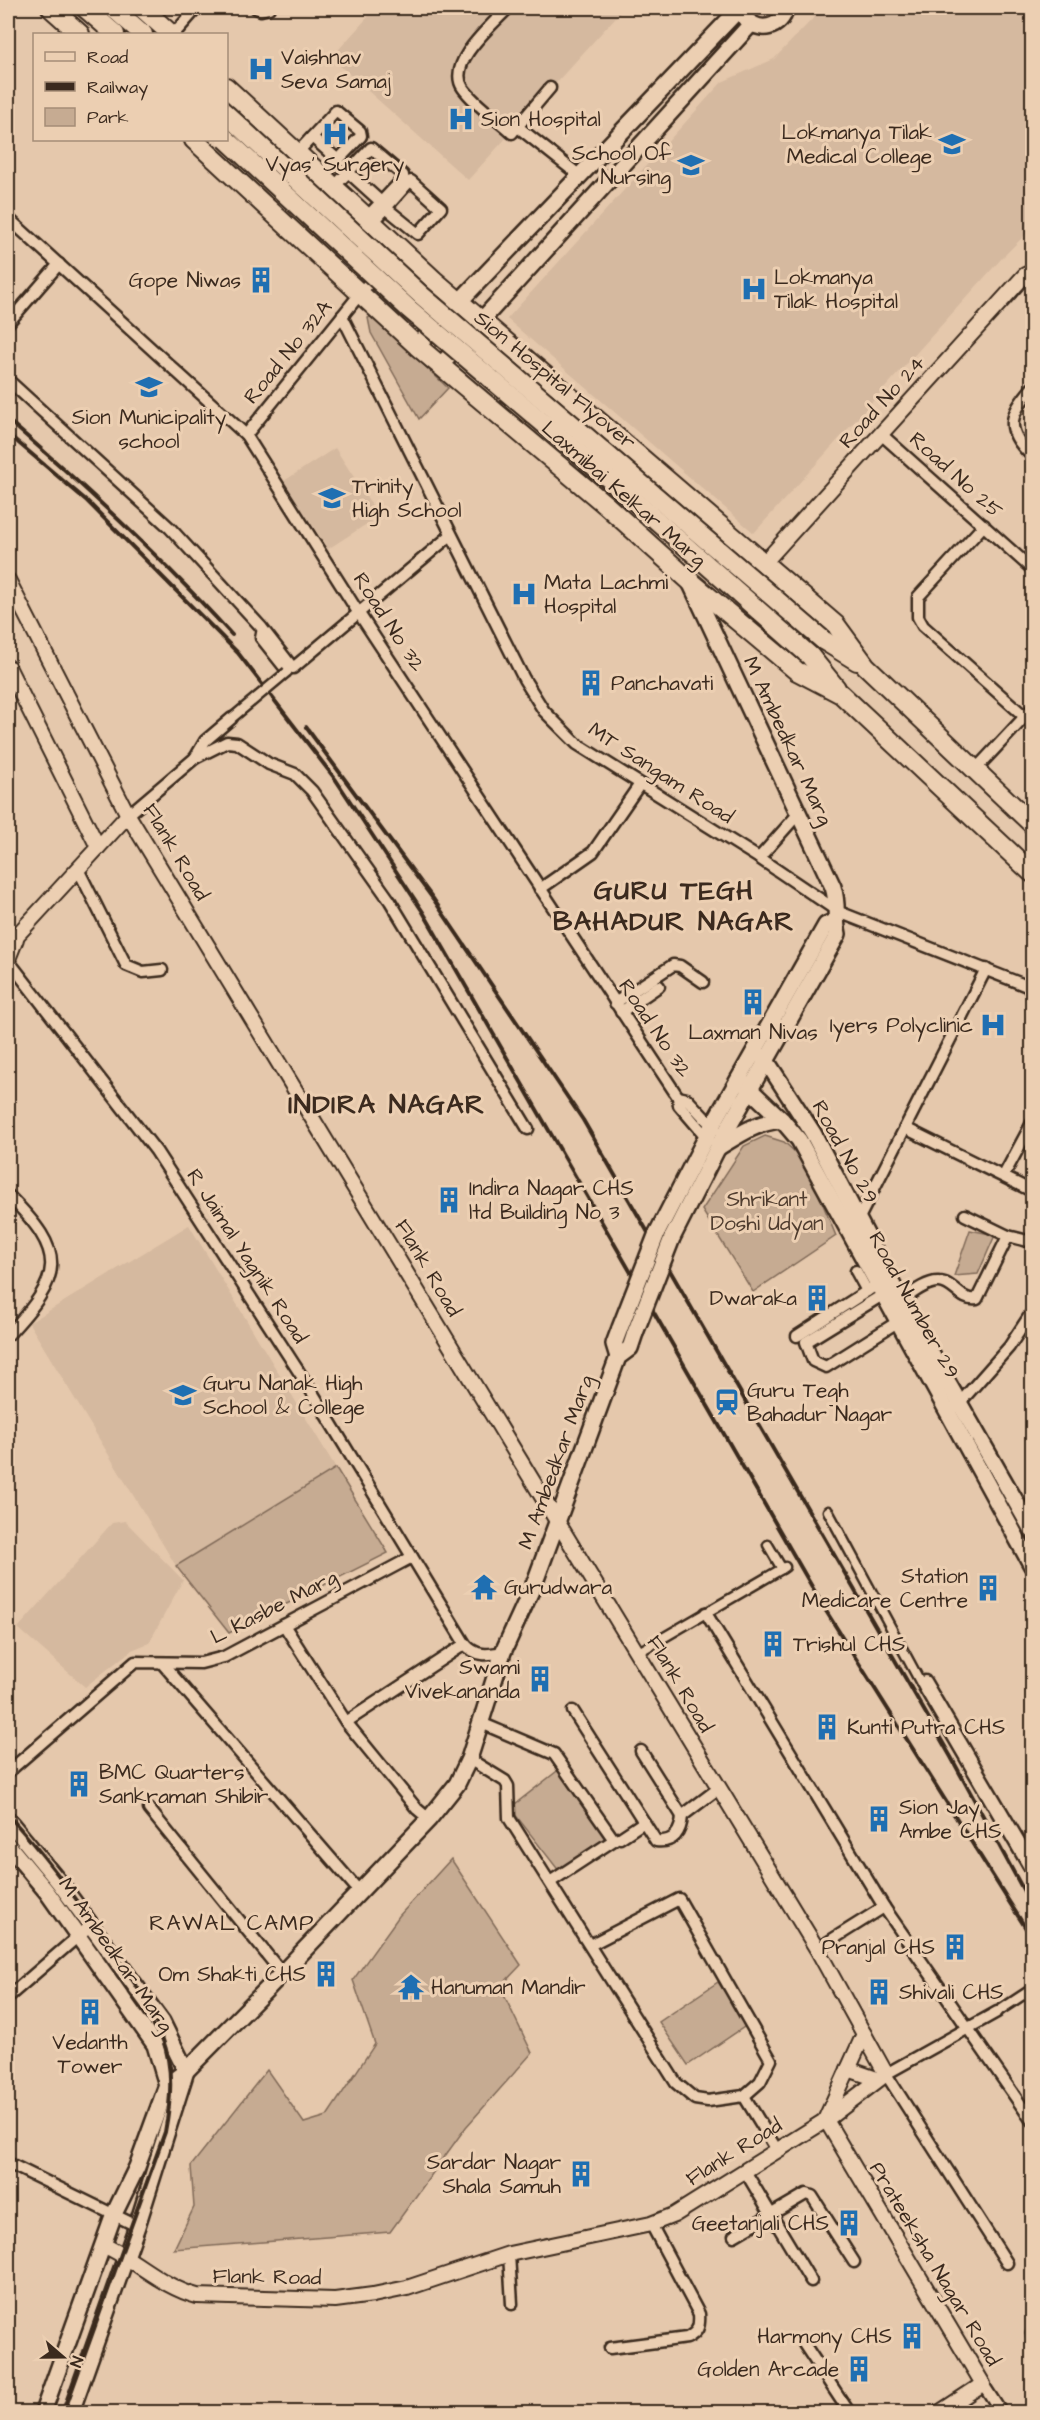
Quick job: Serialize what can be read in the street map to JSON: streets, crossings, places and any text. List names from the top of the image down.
{
  "streets": {
    "highway": ["Sion Hospital Flyover", "Laxmibai Kelkar Marg"],
    "main road": ["M Ambedkar Marg", "Road No 29", "Road Number 29"],
    "street": [
      "Road No 32A",
      "Road No 24",
      "Road No 25",
      "Road No 32",
      "MT Sangam Road",
      "Flank Road",
      "R Jaimal Yagnik Road",
      "L Kasbe Marg",
      "Prateeksha Nagar Road"
    ]
  },
  "crossings": [
    ["Road No 32A", "Laxmibai Kelkar Marg"],
    ["Road No 32A", "Road No 32"],
    ["Road No 32A", "MT Sangam Road"],
    ["Sion Hospital Flyover", "Laxmibai Kelkar Marg"],
    ["Road No 24", "Road No 25"],
    ["Road No 24", "Laxmibai Kelkar Marg"],
    ["Laxmibai Kelkar Marg", "M Ambedkar Marg"],
    ["Road No 32", "M Ambedkar Marg"],
    ["M Ambedkar Marg", "MT Sangam Road"],
    ["M Ambedkar Marg", "Flank Road"],
    ["M Ambedkar Marg", "Road No 29"],
    ["M Ambedkar Marg", "Road Number 29"],
    ["Flank Road", "Prateeksha Nagar Road"],
    ["Road No 29", "Road Number 29"],
    ["R Jaimal Yagnik Road", "L Kasbe Marg"]
  ],
  "districts": ["GURU TEGH BAHADUR NAGAR", "INDIRA NAGAR", "RAWAL CAMP"],
  "parks": ["Shrikant Doshi Udyan"],
  "places": {
    "hospital": [
      "Vaishnav Seva Samaj",
      "Sion Hospital",
      "Vyas' Surgery",
      "Lokmanya Tilak Hospital",
      "Mata Lachmi Hospital",
      "Iyers Polyclinic"
    ],
    "school or university": [
      "Lokmanya Tilak Medical College",
      "School Of Nursing",
      "Sion Municipality school",
      "Trinity High School",
      "Guru Nanak High School & College"
    ],
    "building": [
      "Gope Niwas",
      "Panchavati",
      "Laxman Nivas",
      "Indira Nagar CHS ltd Building No 3",
      "Dwaraka",
      "Station Medicare Centre",
      "Trishul CHS",
      "Swami Vivekananda",
      "Kunti Putra CHS",
      "BMC Quarters Sankraman Shibir",
      "Sion Jay Ambe CHS",
      "Pranjal CHS",
      "Om Shakti CHS",
      "Shivali CHS",
      "Vedanth Tower",
      "Sardar Nagar Shala Samuh",
      "Geetanjali CHS",
      "Harmony CHS",
      "Golden Arcade"
    ],
    "station": ["Guru Tegh Bahadur Nagar"],
    "temple": ["Gurudwara", "Hanuman Mandir"]
  },
  "legend": ["Road", "Railway", "Park"],
  "north": "right"
}
